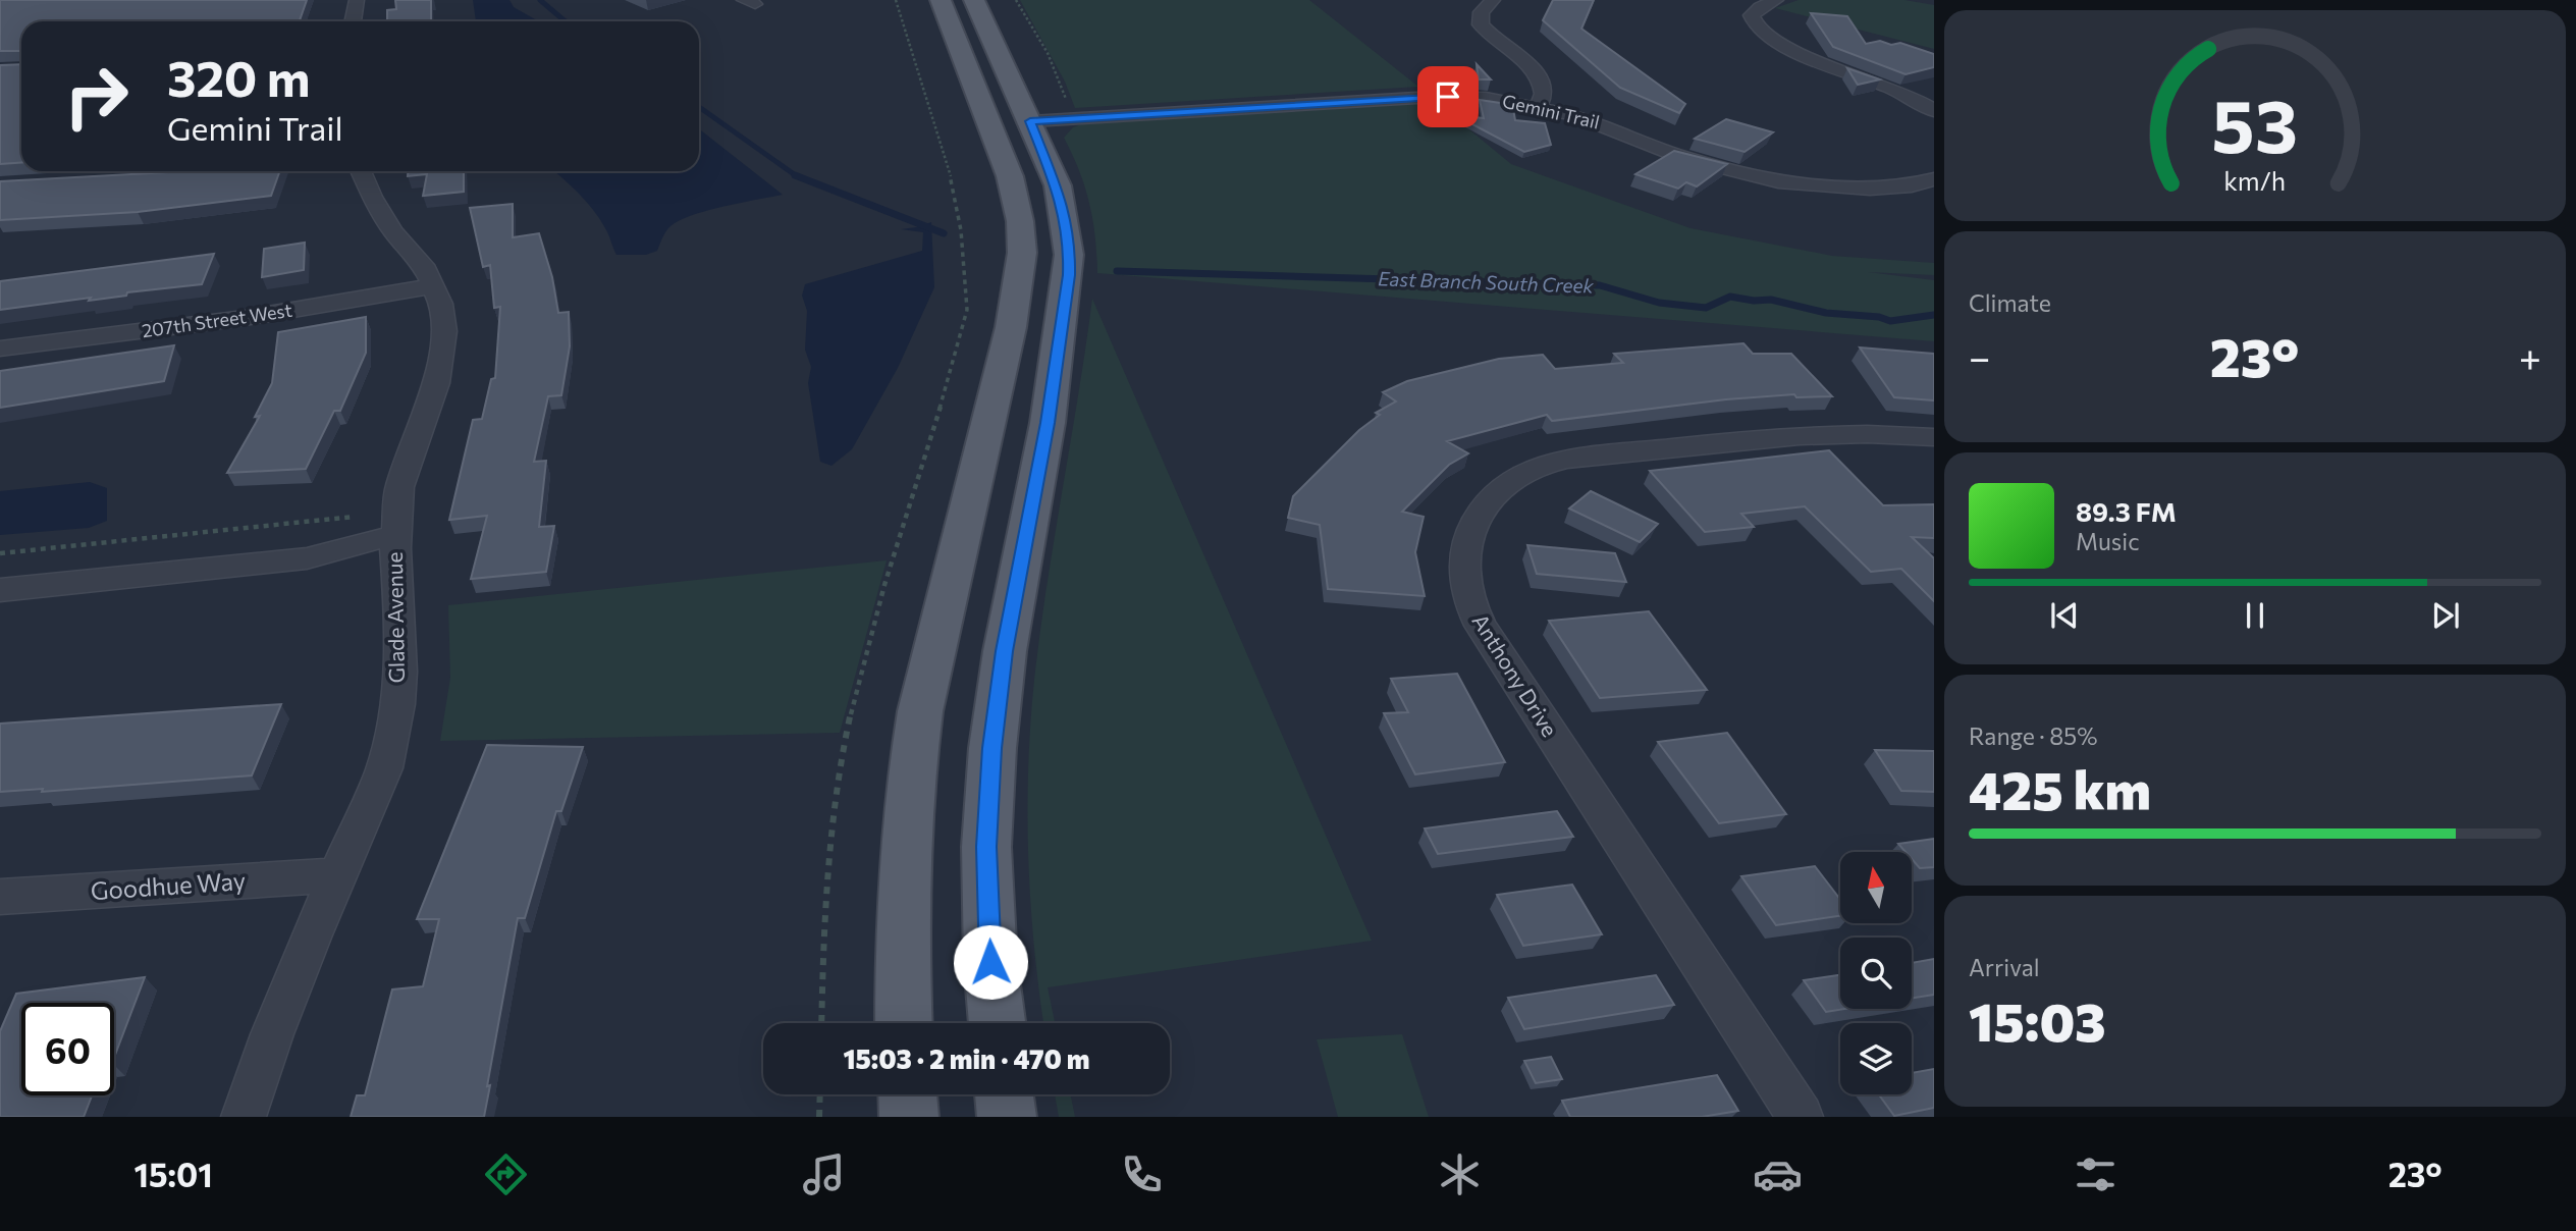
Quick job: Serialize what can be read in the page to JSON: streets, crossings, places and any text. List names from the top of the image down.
{
  "streets": {
    "street": [
      "Gemini Trail",
      "207th Street West",
      "Glade Avenue",
      "Anthony Drive",
      "Goodhue Way"
    ]
  },
  "crossings": [
    ["207th Street West", "Glade Avenue"],
    ["Glade Avenue", "Goodhue Way"]
  ],
  "water": ["East Branch South Creek"],
  "north": "top",
  "page": {
    "turn": ["320 m", "Gemini Trail"],
    "tile": [
      "Climate",
      ["Range · 85%", "425 km"],
      ["Arrival", "15:03"]
    ],
    "heat": ["−", "23°", "+"],
    "song": ["89.3 FM", "Music"],
    "limit": "60",
    "trip": "15:03 · 2 min · 470 m",
    "tabs": ["15:01", "23°"],
    "gauge": ["53", "km/h"]
  }
}
